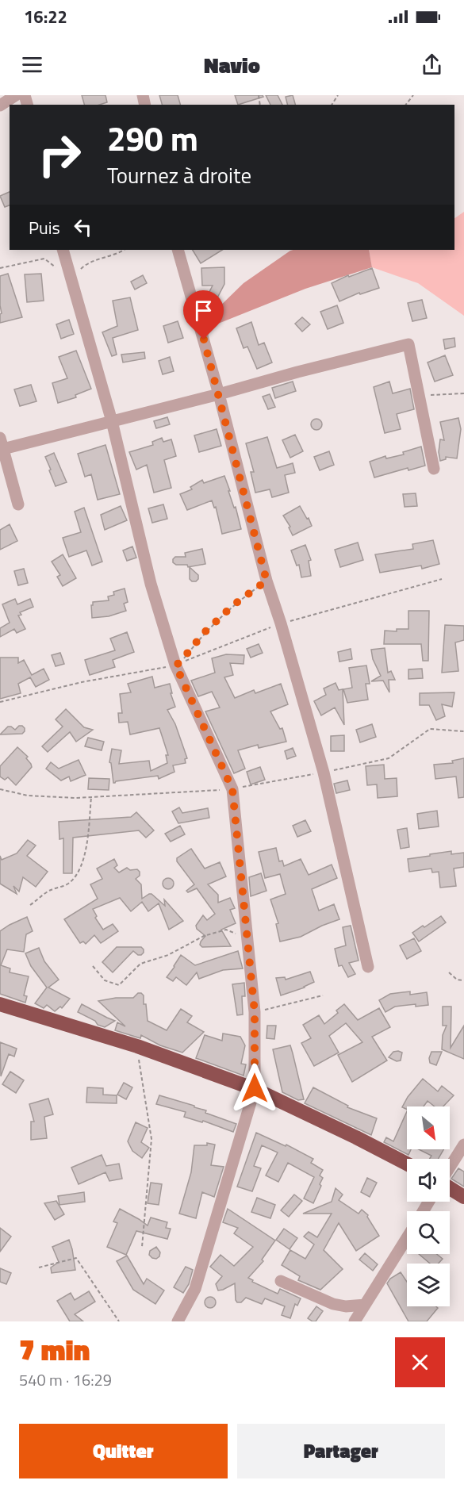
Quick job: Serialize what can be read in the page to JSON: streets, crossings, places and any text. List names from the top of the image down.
{
  "north": "bottom right",
  "page": {
    "status": "16:22",
    "header": "Navio",
    "turn": ["290 m", "Tournez à droite"],
    "then": "Puis",
    "heading": ["7 min", "540 m · 16:29"],
    "buttons": ["Quitter", "Partager"]
  }
}
